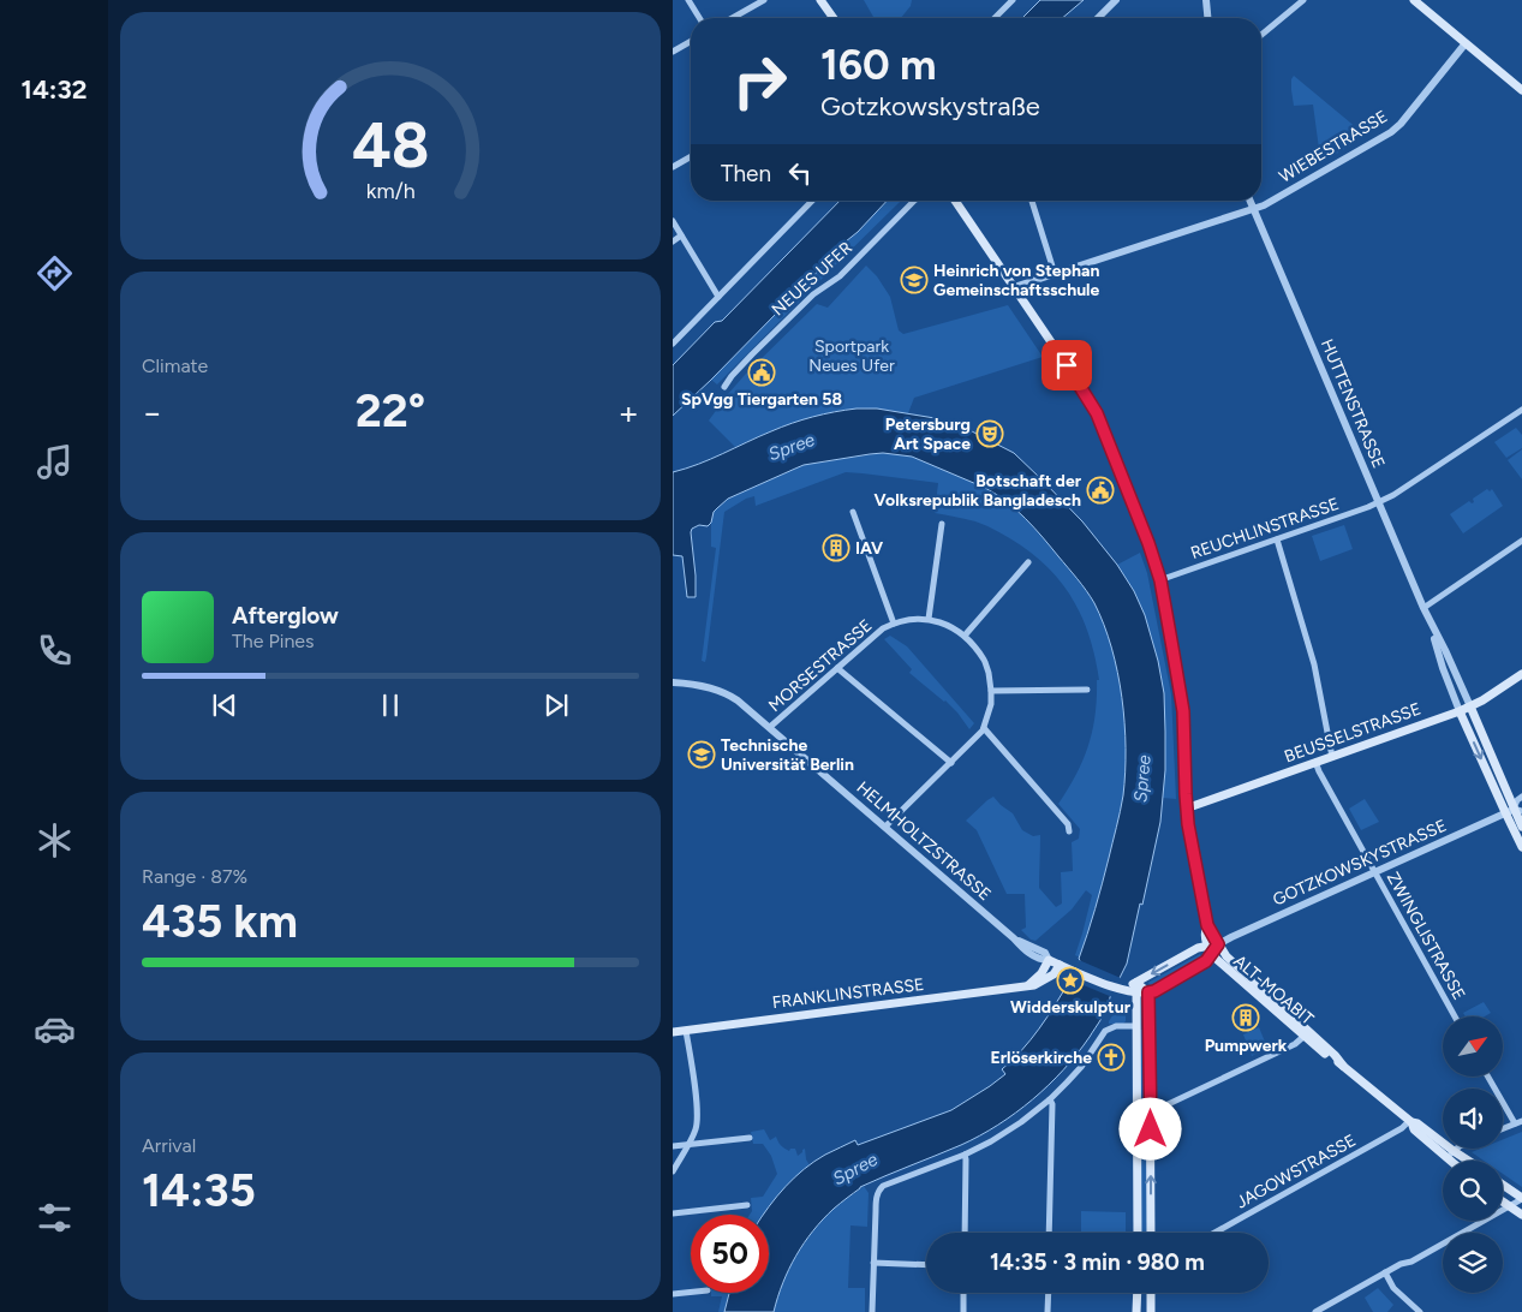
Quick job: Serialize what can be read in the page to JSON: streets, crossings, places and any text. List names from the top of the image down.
{
  "streets": {
    "main road": [
      "BEUSSELSTRASSE",
      "HELMHOLTZSTRASSE",
      "GOTZKOWSKYSTRASSE",
      "ALT-MOABIT",
      "FRANKLINSTRASSE"
    ],
    "street": [
      "WIEBESTRASSE",
      "NEUES UFER",
      "HUTTENSTRASSE",
      "REUCHLINSTRASSE",
      "MORSESTRASSE",
      "ZWINGLISTRASSE",
      "JAGOWSTRASSE"
    ]
  },
  "crossings": [
    ["WIEBESTRASSE", "HUTTENSTRASSE"],
    ["WIEBESTRASSE", "ALT-MOABIT"],
    ["HUTTENSTRASSE", "REUCHLINSTRASSE"],
    ["HUTTENSTRASSE", "BEUSSELSTRASSE"],
    ["REUCHLINSTRASSE", "ALT-MOABIT"],
    ["MORSESTRASSE", "HELMHOLTZSTRASSE"],
    ["BEUSSELSTRASSE", "ZWINGLISTRASSE"],
    ["BEUSSELSTRASSE", "ALT-MOABIT"],
    ["HELMHOLTZSTRASSE", "GOTZKOWSKYSTRASSE"],
    ["HELMHOLTZSTRASSE", "FRANKLINSTRASSE"],
    ["GOTZKOWSKYSTRASSE", "ZWINGLISTRASSE"],
    ["GOTZKOWSKYSTRASSE", "ALT-MOABIT"],
    ["ALT-MOABIT", "JAGOWSTRASSE"]
  ],
  "water": ["Spree"],
  "parks": ["Sportpark Neues Ufer"],
  "places": {
    "school or university": ["Heinrich von Stephan Gemeinschaftsschule", "Technische Universität Berlin"],
    "public building": ["SpVgg Tiergarten 58", "Botschaft der Volksrepublik Bangladesch"],
    "theatre": ["Petersburg Art Space"],
    "building": ["IAV", "Pumpwerk"],
    "place": ["Widderskulptur"],
    "church": ["Erlöserkirche"]
  },
  "north": "top right",
  "page": {
    "tabs": "14:32",
    "turn": ["160 m", "Gotzkowskystraße"],
    "then": "Then",
    "tile": [
      "Climate",
      ["Range · 87%", "435 km"],
      ["Arrival", "14:35"]
    ],
    "heat": ["−", "22°", "+"],
    "song": ["Afterglow", "The Pines"],
    "limit": "50",
    "trip": "14:35 · 3 min · 980 m",
    "gauge": ["48", "km/h"]
  }
}
